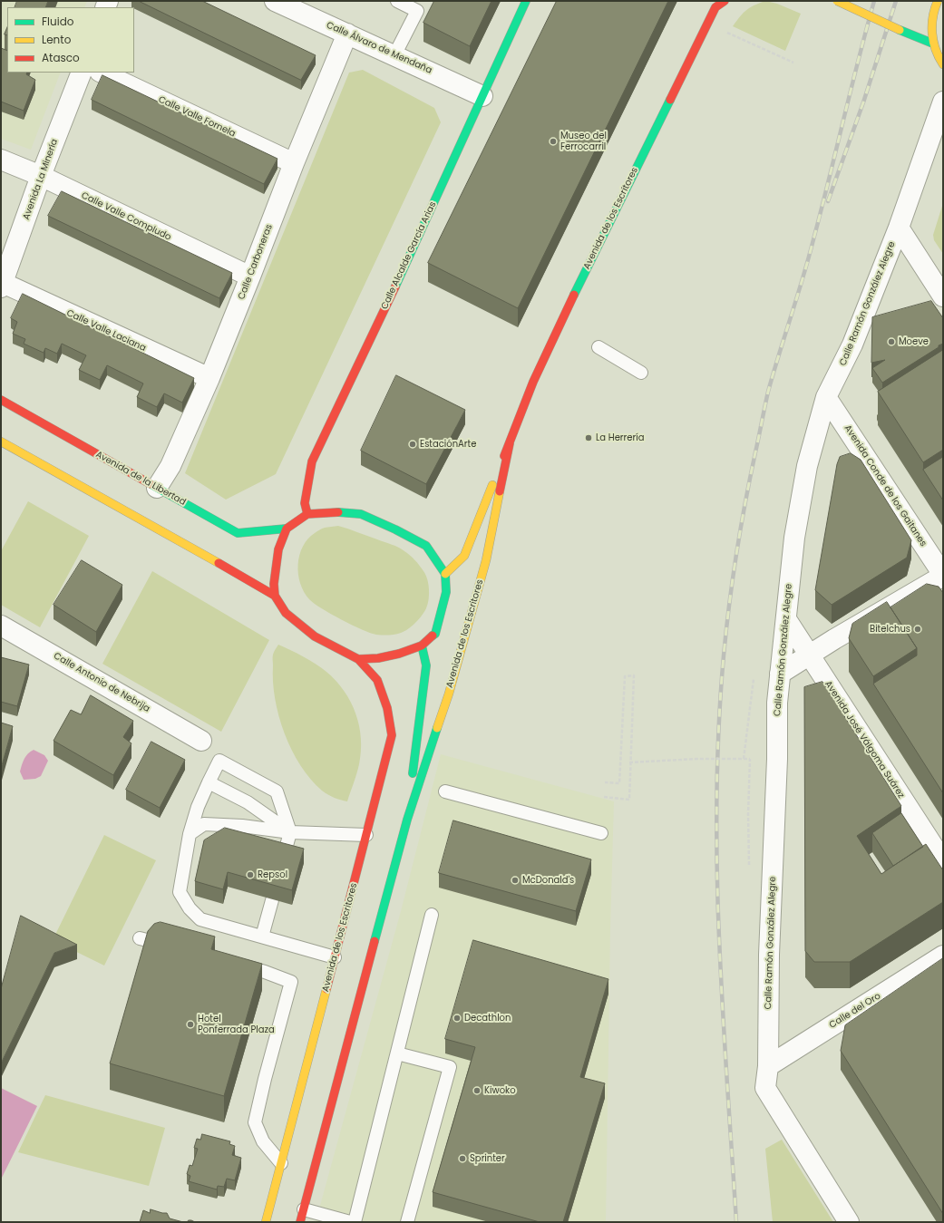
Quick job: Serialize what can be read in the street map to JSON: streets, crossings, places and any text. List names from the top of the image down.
{
  "streets": {
    "main road": ["Avenida de los Escritores", "Calle Alcalde García Arias", "Avenida de la Libertad"],
    "street": [
      "Calle Álvaro de Mendaña",
      "Calle Valle Fornela",
      "Avenida La Minería",
      "Calle Valle Compludo",
      "Calle Carboneras",
      "Calle Ramón González Alegre",
      "Calle Valle Laciana",
      "Avenida Conde de los Gaitanes",
      "Calle Antonio de Nebrija",
      "Avenida José Válgoma Suárez",
      "Calle del Oro"
    ]
  },
  "crossings": [
    ["Calle Álvaro de Mendaña", "Calle Alcalde García Arias"],
    ["Calle Álvaro de Mendaña", "Calle Carboneras"],
    ["Calle Valle Fornela", "Calle Carboneras"],
    ["Avenida La Minería", "Calle Valle Compludo"],
    ["Avenida La Minería", "Calle Valle Laciana"],
    ["Calle Valle Compludo", "Calle Carboneras"],
    ["Calle Carboneras", "Calle Valle Laciana"],
    ["Calle Carboneras", "Avenida de la Libertad"],
    ["Calle Ramón González Alegre", "Avenida Conde de los Gaitanes"],
    ["Calle Ramón González Alegre", "Avenida José Válgoma Suárez"],
    ["Calle Ramón González Alegre", "Calle del Oro"]
  ],
  "places": [
    "Museo del Ferrocarril",
    "Moeve",
    "La Herrería",
    "EstaciónArte",
    "Bitelchus",
    "Repsol",
    "McDonald's",
    "Decathlon",
    "Hotel Ponferrada Plaza",
    "Kiwoko",
    "Sprinter"
  ],
  "legend": ["Fluido", "Lento", "Atasco"]
}
